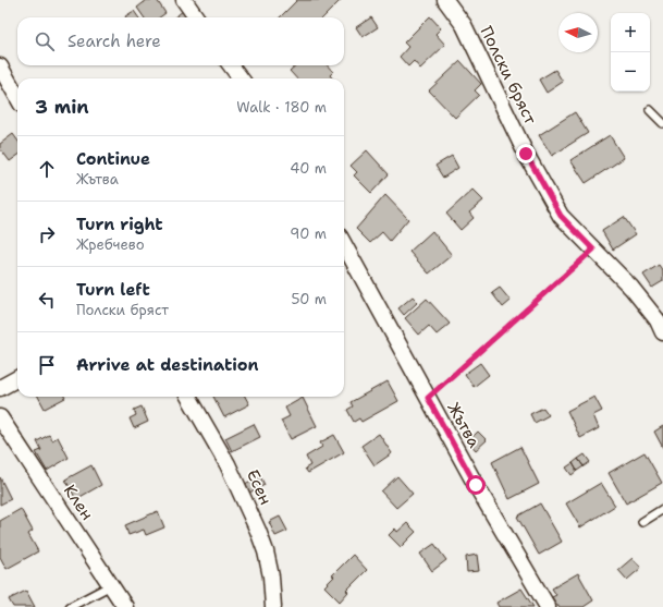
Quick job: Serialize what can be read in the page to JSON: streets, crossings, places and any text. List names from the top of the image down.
{
  "streets": {
    "street": [
      "Полски бряст",
      "Жътва",
      "Есен",
      "Клен"
    ]
  },
  "north": "left",
  "page": {
    "map_buttons": ["+", "−"],
    "search": "Search here",
    "heading": ["3 min", "Walk · 180 m"],
    "list": [
      ["Continue", "Жътва", "40 m"],
      ["Turn right", "Жребчево", "90 m"],
      ["Turn left", "Полски бряст", "50 m"],
      "Arrive at destination"
    ]
  }
}
